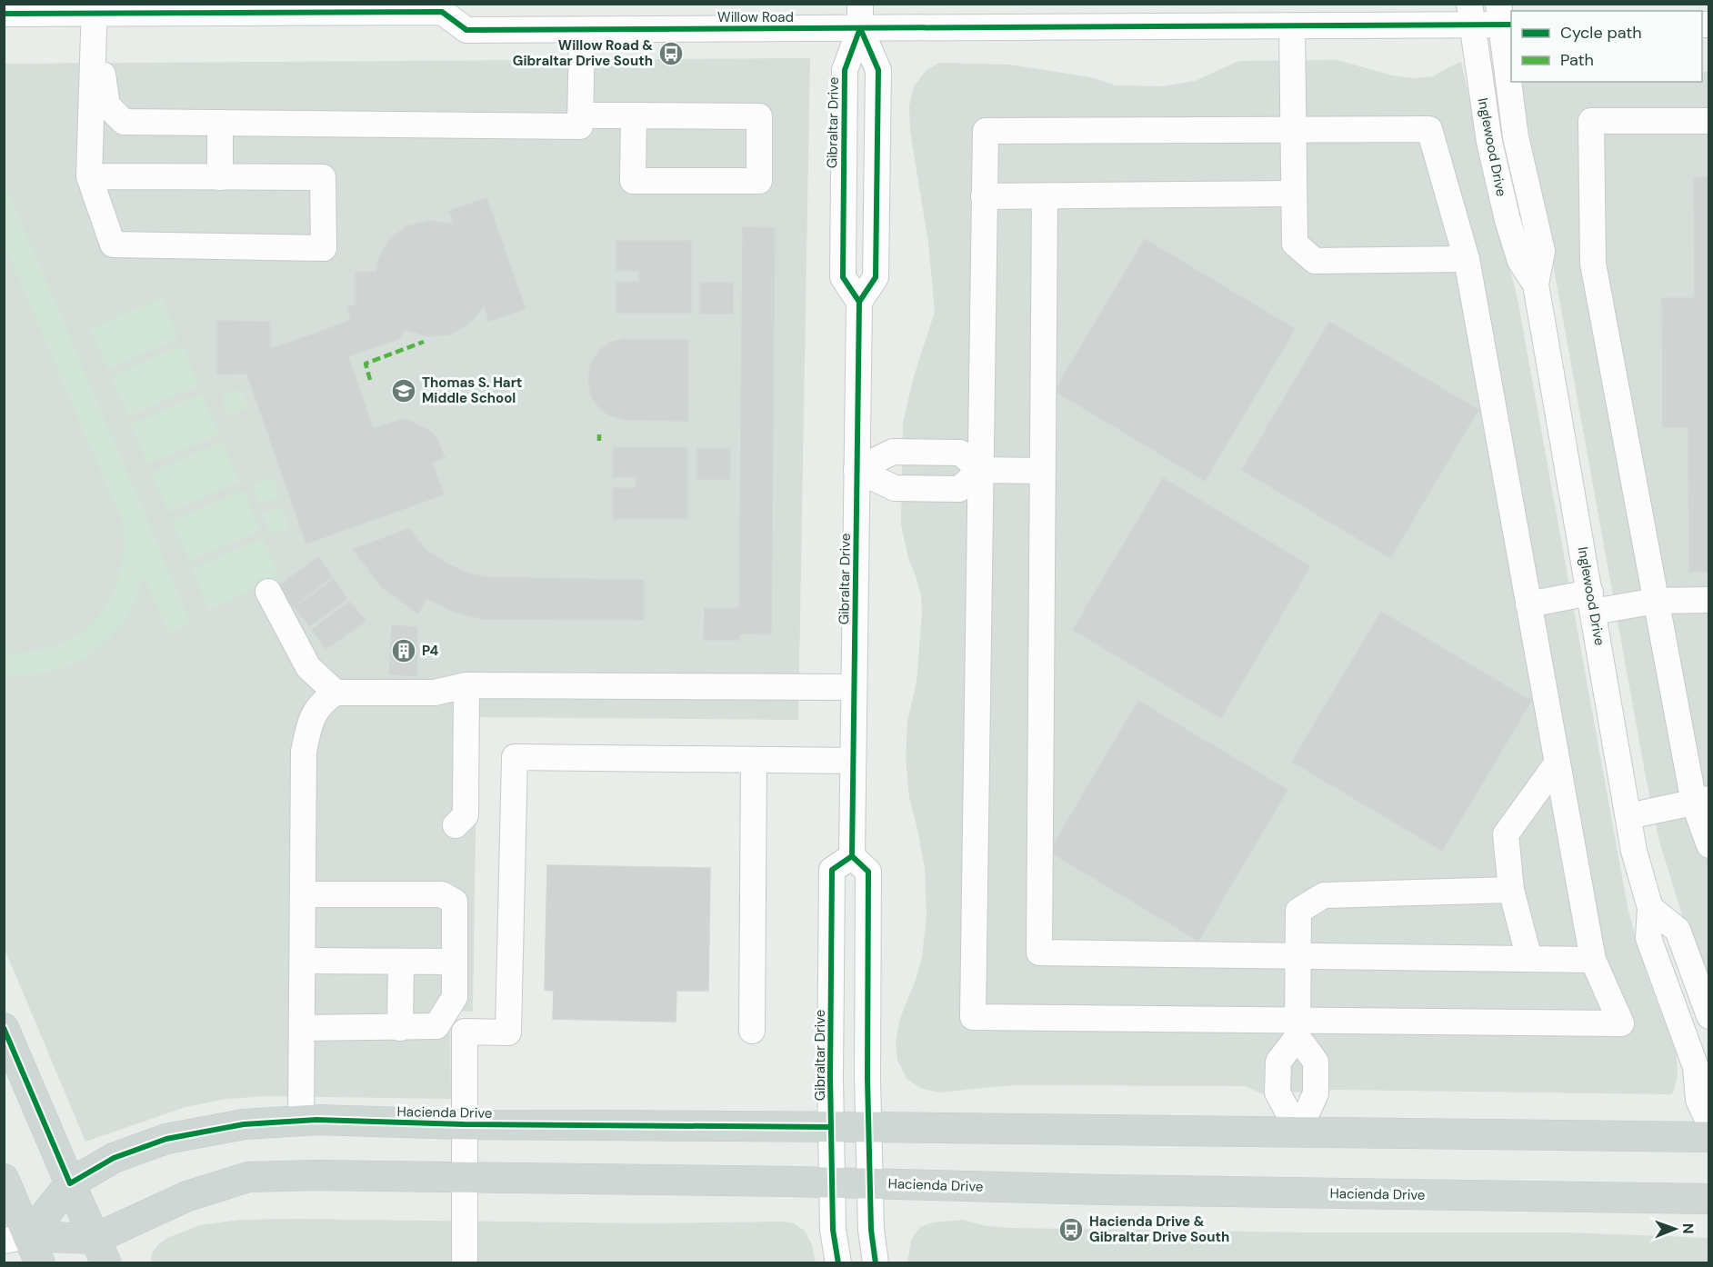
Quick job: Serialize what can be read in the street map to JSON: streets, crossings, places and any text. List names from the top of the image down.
{
  "streets": {
    "main road": ["Hacienda Drive"],
    "street": ["Willow Road", "Gibraltar Drive", "Inglewood Drive"]
  },
  "crossings": [
    ["Willow Road", "Gibraltar Drive"],
    ["Willow Road", "Inglewood Drive"],
    ["Gibraltar Drive", "Hacienda Drive"]
  ],
  "places": {
    "bus stop": ["Willow Road & Gibraltar Drive South", "Hacienda Drive & Gibraltar Drive South"],
    "school or university": ["Thomas S. Hart Middle School"],
    "building": ["P4"]
  },
  "legend": ["Cycle path", "Path"],
  "north": "right"
}
